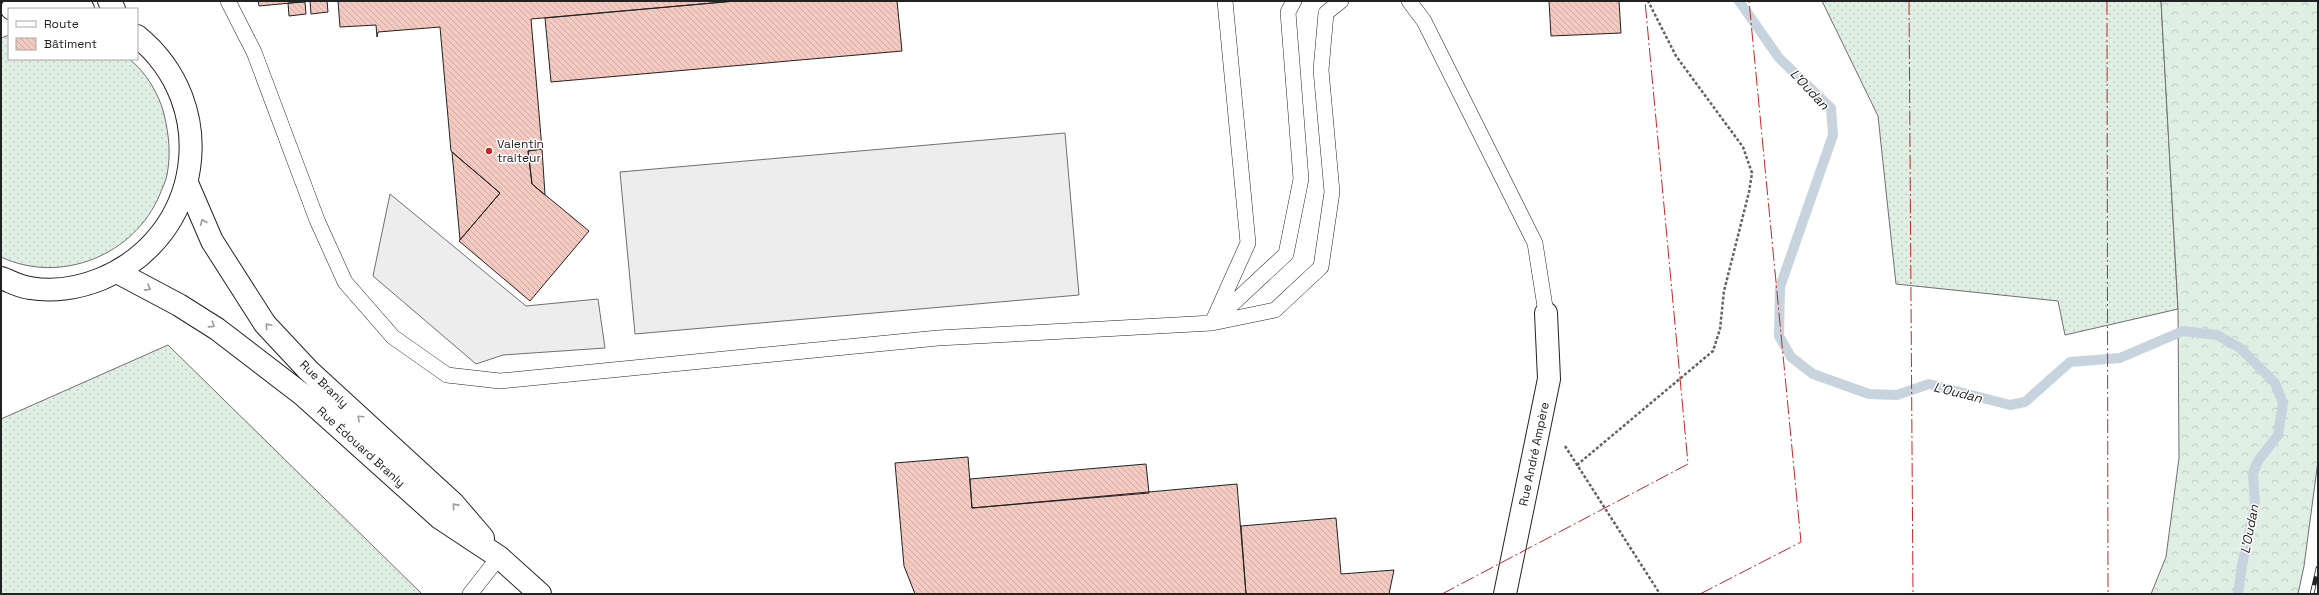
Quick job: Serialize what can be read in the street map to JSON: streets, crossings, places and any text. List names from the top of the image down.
{
  "streets": {
    "street": ["Rue Branly", "Rue Édouard Branly", "Rue André Ampère"]
  },
  "crossings": [
    ["Rue Branly", "Rue Édouard Branly"]
  ],
  "one_way": ["Rue Branly", "Rue Édouard Branly"],
  "water": ["L'Oudan"],
  "places": ["Valentin traiteur"],
  "legend": ["Route", "Bâtiment"]
}
